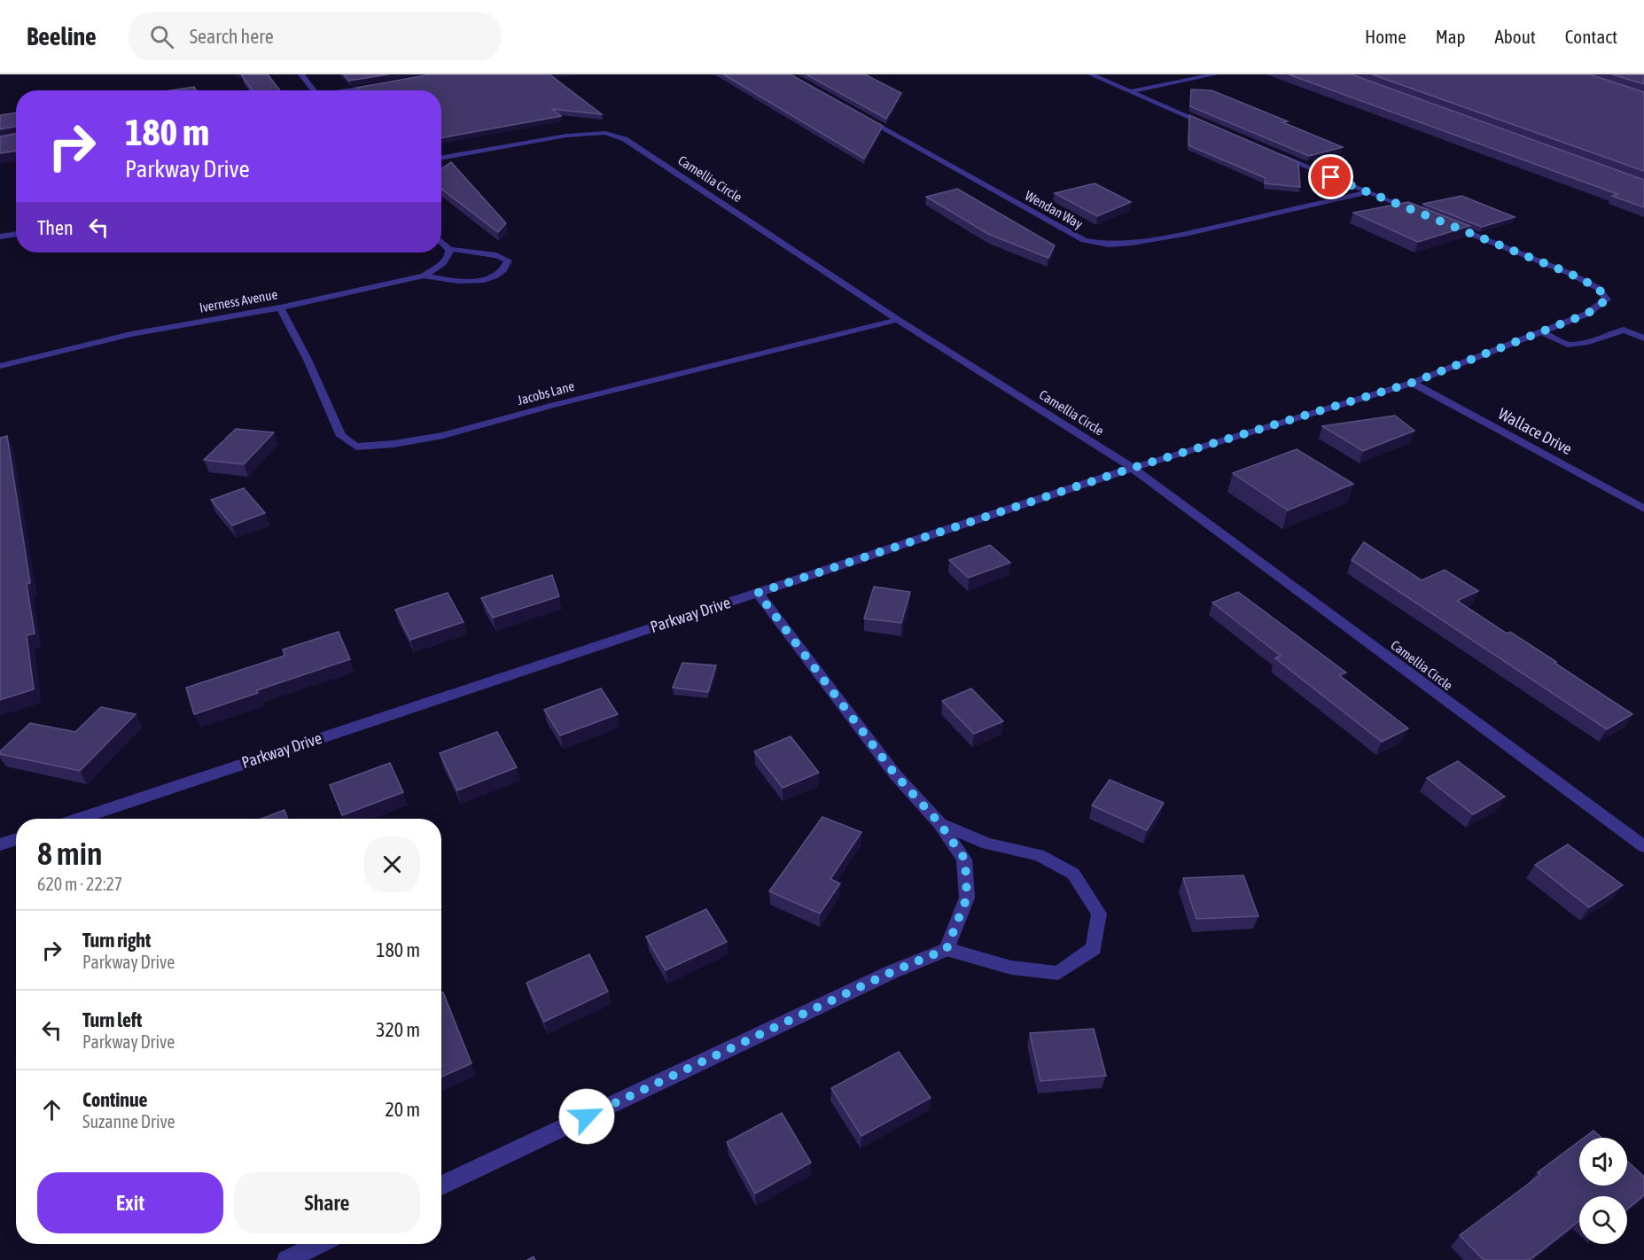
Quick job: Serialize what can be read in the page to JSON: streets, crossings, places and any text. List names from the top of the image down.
{
  "streets": {
    "street": [
      "Camellia Circle",
      "Wendan Way",
      "Iverness Avenue",
      "Jacobs Lane",
      "Wallace Drive",
      "Parkway Drive"
    ]
  },
  "crossings": [
    ["Camellia Circle", "Jacobs Lane"],
    ["Camellia Circle", "Parkway Drive"],
    ["Iverness Avenue", "Jacobs Lane"],
    ["Wallace Drive", "Parkway Drive"]
  ],
  "page": {
    "header": "Beeline",
    "search": "Search here",
    "nav": [
      "Home",
      "Map",
      "About",
      "Contact"
    ],
    "turn": ["180 m", "Parkway Drive"],
    "then": "Then",
    "heading": ["8 min", "620 m · 22:27"],
    "list": [
      {
        "name": "Turn right",
        "note": "Parkway Drive",
        "value": "180 m"
      },
      {
        "name": "Turn left",
        "note": "Parkway Drive",
        "value": "320 m"
      },
      {
        "name": "Continue",
        "note": "Suzanne Drive",
        "value": "20 m"
      }
    ],
    "buttons": ["Exit", "Share"]
  }
}
